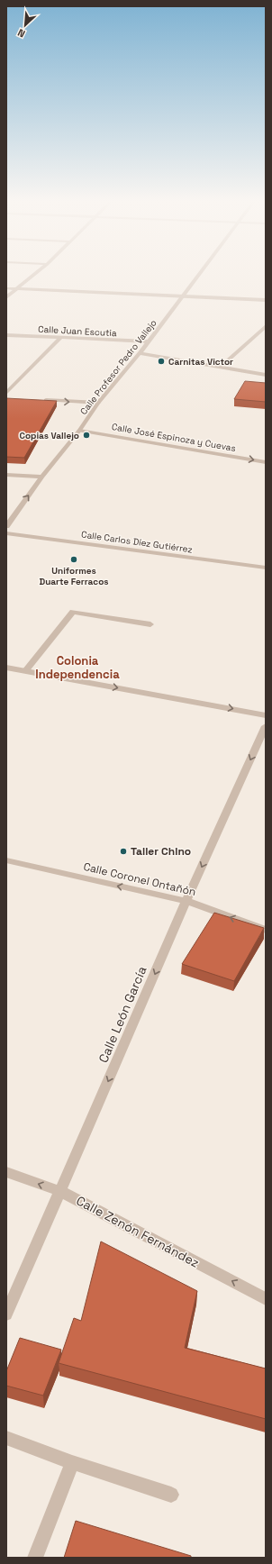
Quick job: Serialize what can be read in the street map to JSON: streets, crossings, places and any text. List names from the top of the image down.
{
  "streets": {
    "street": [
      "Calle Juan Escutia",
      "Calle Profesor Pedro Vallejo",
      "Calle José Espinoza y Cuevas",
      "Calle Carlos Díez Gutiérrez",
      "Calle Coronel Ontañón",
      "Calle León García",
      "Calle Zenón Fernández"
    ]
  },
  "crossings": [
    ["Calle Juan Escutia", "Calle Profesor Pedro Vallejo"],
    ["Calle Profesor Pedro Vallejo", "Calle José Espinoza y Cuevas"],
    ["Calle Coronel Ontañón", "Calle León García"],
    ["Calle León García", "Calle Zenón Fernández"]
  ],
  "one_way": [
    "Calle José Espinoza y Cuevas",
    "Calle Coronel Ontañón",
    "Calle León García",
    "Calle Zenón Fernández"
  ],
  "districts": ["Colonia Independencia"],
  "places": [
    "Carnitas Victor",
    "Copias Vallejo",
    "Uniformes Duarte Ferracos",
    "Taller Chino"
  ],
  "north": "bottom left"
}
